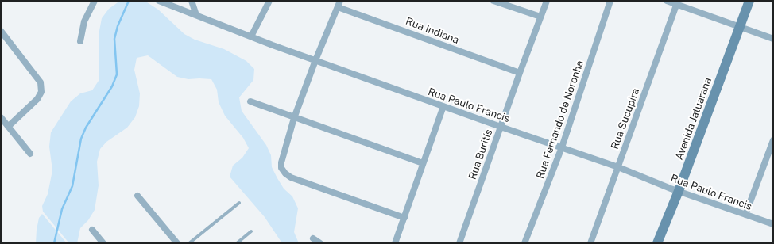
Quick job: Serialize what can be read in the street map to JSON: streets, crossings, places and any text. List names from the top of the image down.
{
  "streets": {
    "street": [
      "Rua Indiana",
      "Rua Paulo Francis",
      "Rua Sucupira",
      "Avenida Jatuarana",
      "Rua Fernando de Noronha",
      "Rua Buritís"
    ]
  },
  "crossings": [
    ["Rua Indiana", "Rua Buritís"],
    ["Rua Paulo Francis", "Rua Sucupira"],
    ["Rua Paulo Francis", "Avenida Jatuarana"],
    ["Rua Paulo Francis", "Rua Fernando de Noronha"],
    ["Rua Paulo Francis", "Rua Buritís"]
  ]
}
